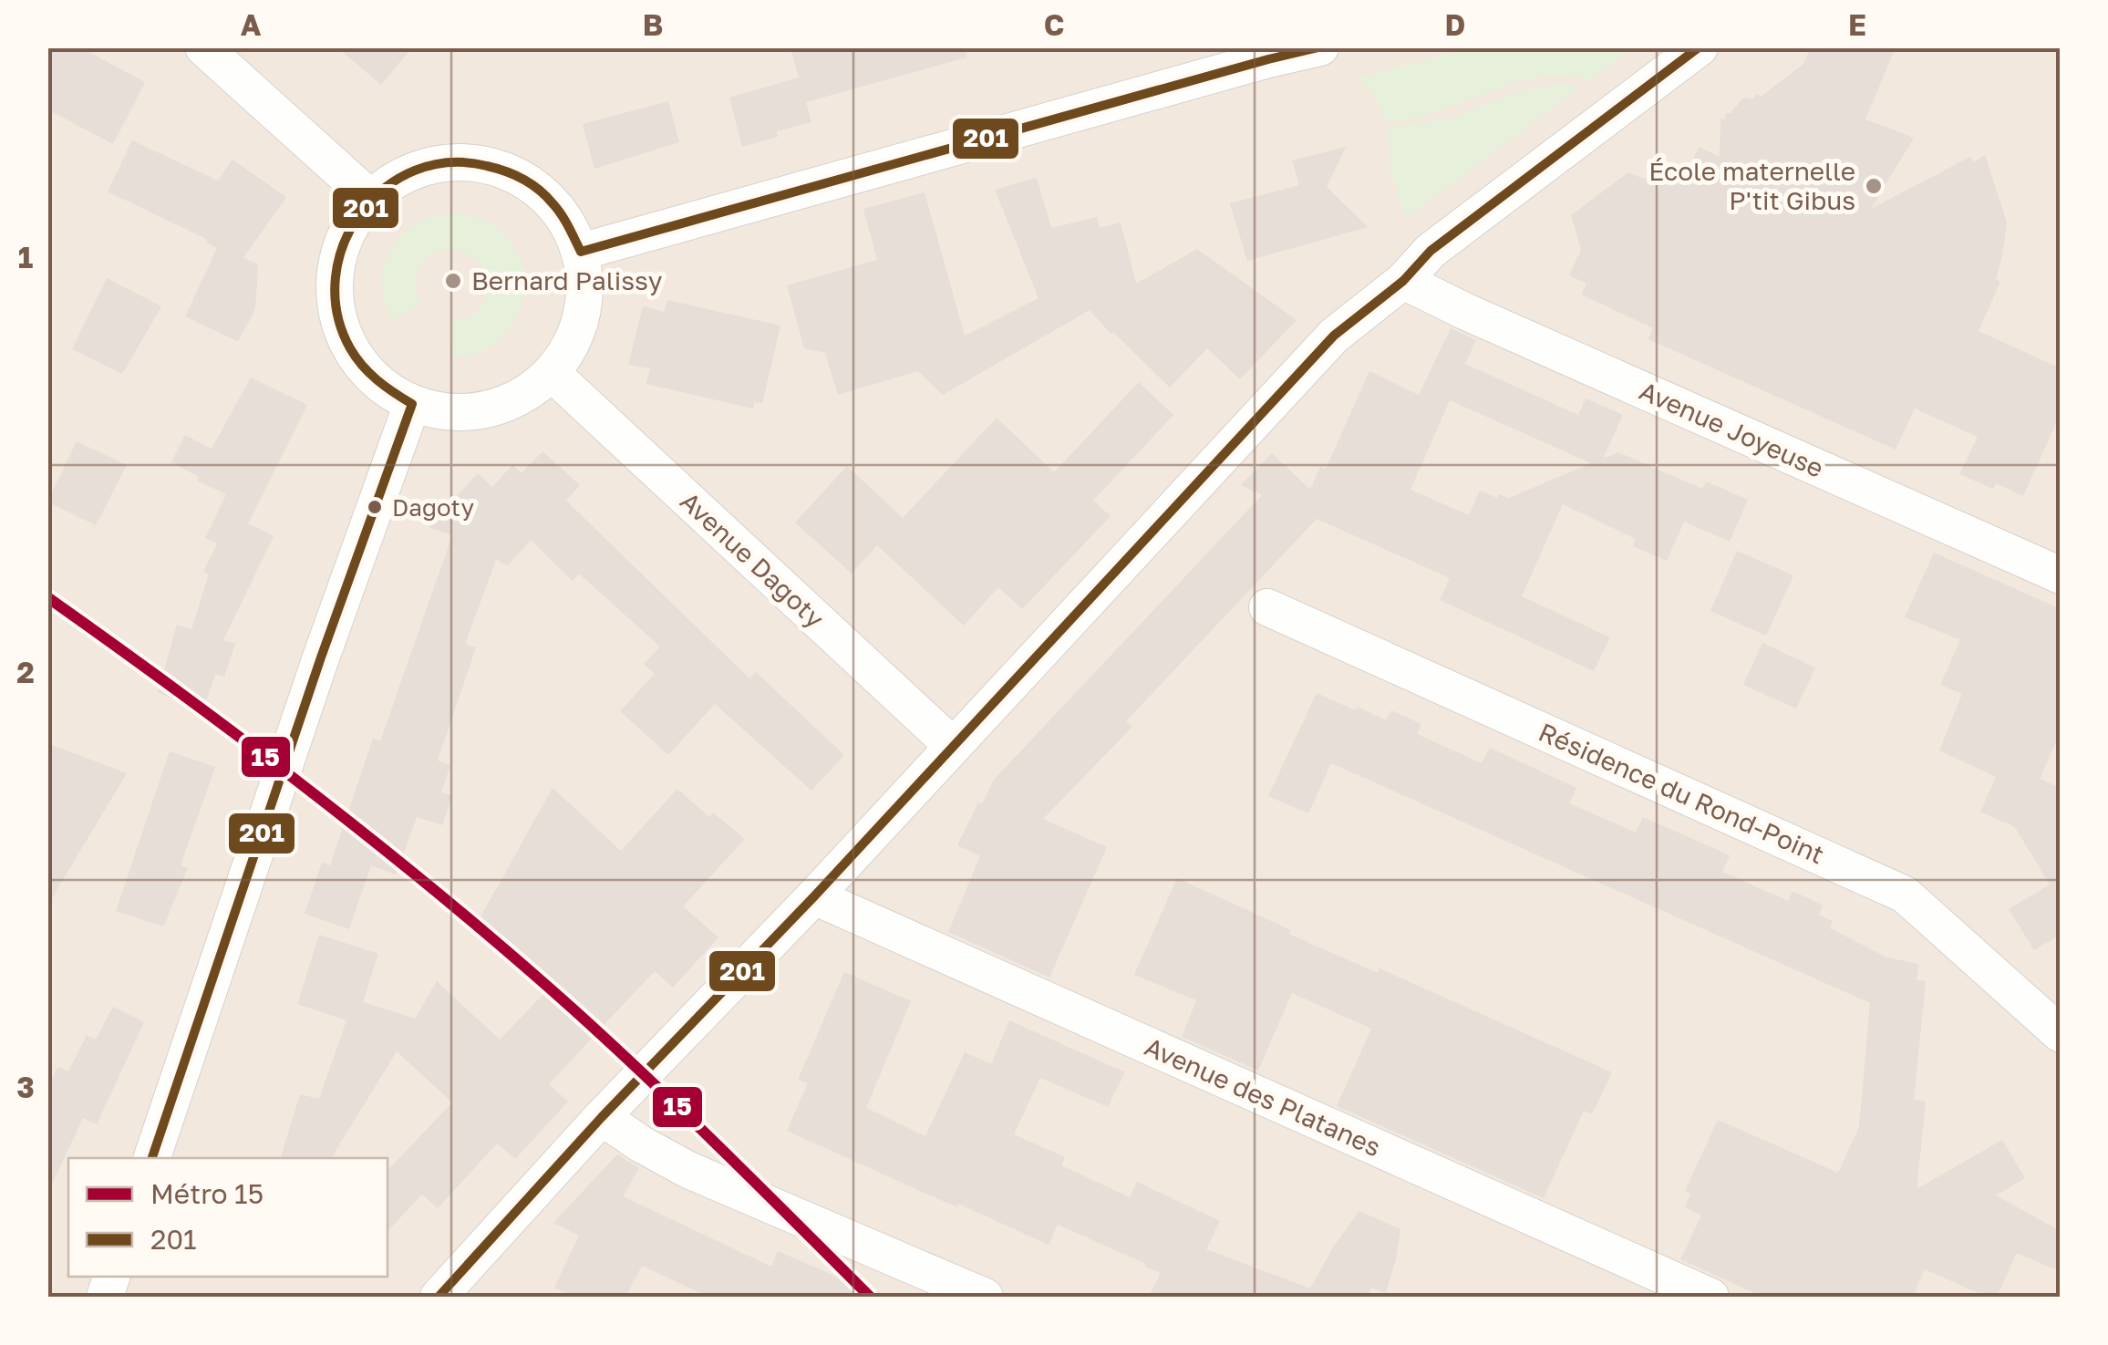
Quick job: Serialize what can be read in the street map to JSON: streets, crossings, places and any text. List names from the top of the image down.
{
  "streets": {
    "street": [
      "Avenue Joyeuse",
      "Avenue Dagoty",
      "Résidence du Rond-Point",
      "Avenue des Platanes"
    ]
  },
  "places": ["École maternelle P'tit Gibus", "Bernard Palissy", "Dagoty"],
  "lines": ["transit line 201", "metro line 15"],
  "legend": ["Métro 15", "201"],
  "grid": {
    "columns": [
      "A",
      "B",
      "C",
      "D",
      "E"
    ],
    "rows": ["1", "2", "3"]
  }
}
